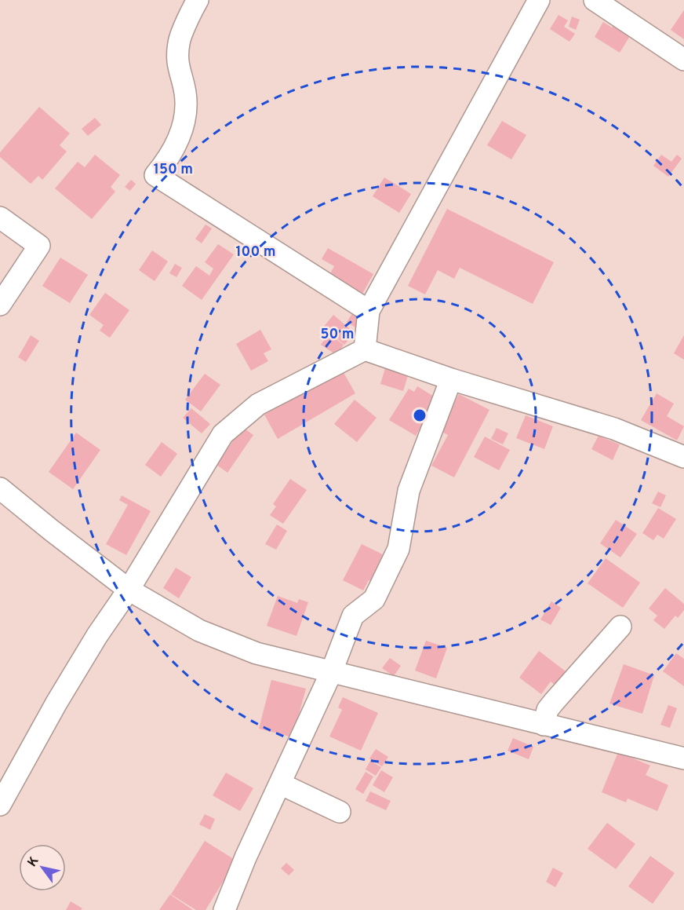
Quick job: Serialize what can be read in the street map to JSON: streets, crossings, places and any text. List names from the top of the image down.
{
  "north": "top left",
  "rings": ["150 m", "100 m", "50 m"]
}
